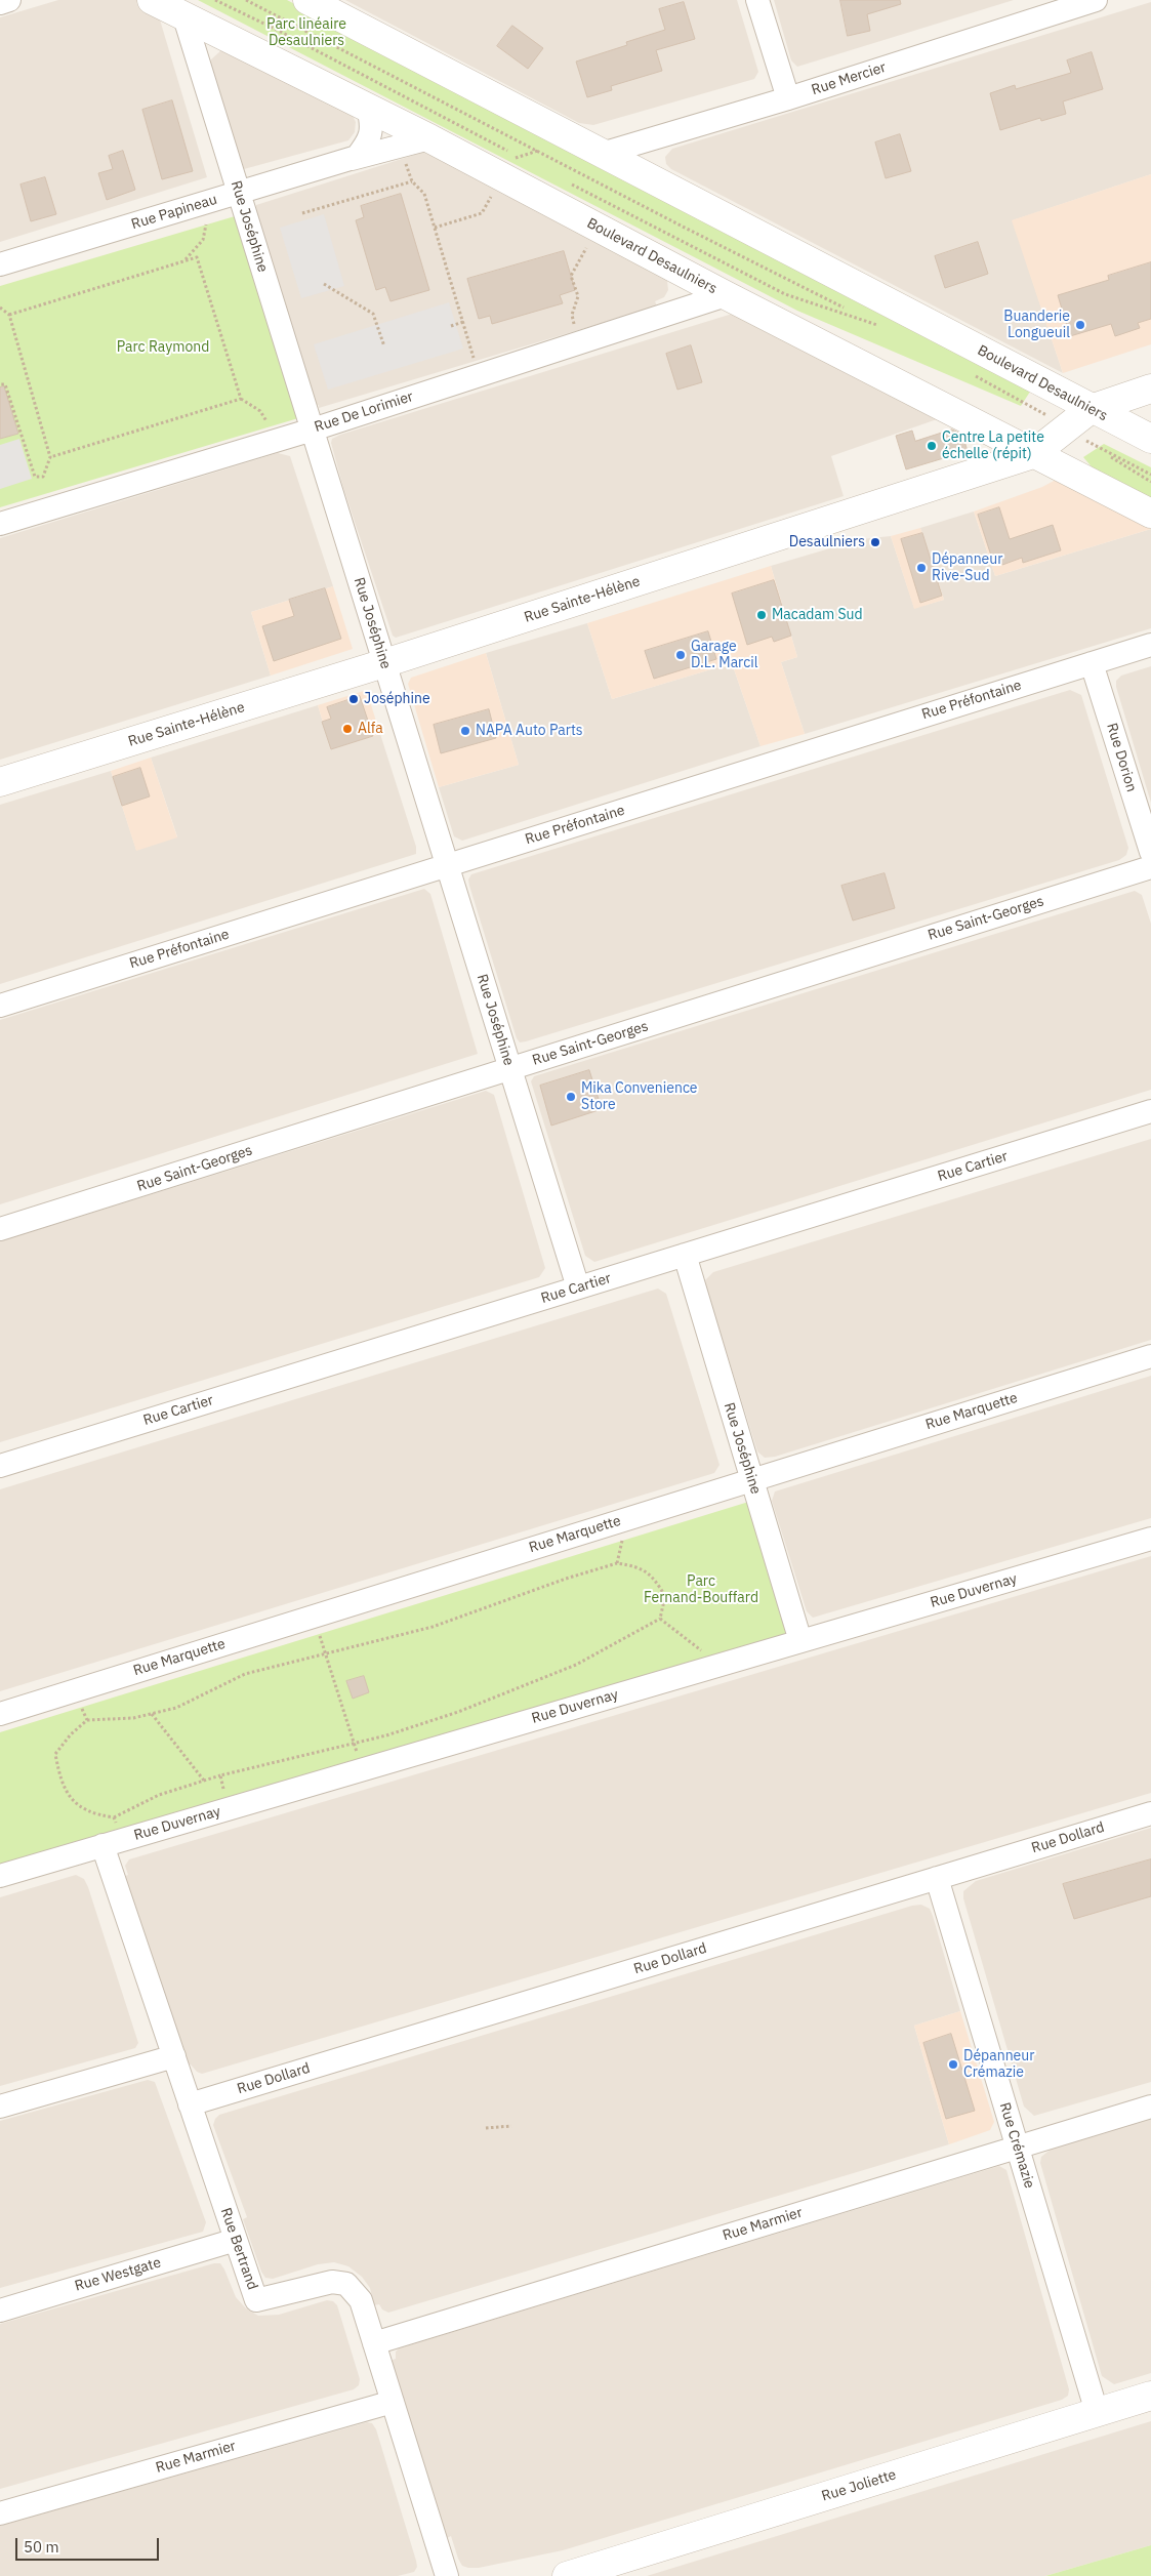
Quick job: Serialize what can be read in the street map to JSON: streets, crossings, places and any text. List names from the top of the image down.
{
  "streets": {
    "street": [
      "Rue Mercier",
      "Rue Papineau",
      "Rue Joséphine",
      "Boulevard Desaulniers",
      "Rue De Lorimier",
      "Rue Sainte-Hélène",
      "Rue Préfontaine",
      "Rue Dorion",
      "Rue Saint-Georges",
      "Rue Cartier",
      "Rue Marquette",
      "Rue Duvernay",
      "Rue Dollard",
      "Rue Crémazie",
      "Rue Marmier",
      "Rue Bertrand",
      "Rue Westgate",
      "Rue Joliette"
    ]
  },
  "crossings": [
    ["Rue Mercier", "Boulevard Desaulniers"],
    ["Rue Papineau", "Rue Joséphine"],
    ["Rue Papineau", "Boulevard Desaulniers"],
    ["Rue Joséphine", "Boulevard Desaulniers"],
    ["Rue Joséphine", "Rue De Lorimier"],
    ["Rue Joséphine", "Rue Sainte-Hélène"],
    ["Rue Joséphine", "Rue Préfontaine"],
    ["Rue Joséphine", "Rue Saint-Georges"],
    ["Rue Joséphine", "Rue Cartier"],
    ["Rue Joséphine", "Rue Marquette"],
    ["Rue Joséphine", "Rue Duvernay"],
    ["Boulevard Desaulniers", "Rue De Lorimier"],
    ["Boulevard Desaulniers", "Rue Sainte-Hélène"],
    ["Rue Préfontaine", "Rue Dorion"],
    ["Rue Duvernay", "Rue Bertrand"],
    ["Rue Dollard", "Rue Crémazie"],
    ["Rue Dollard", "Rue Bertrand"],
    ["Rue Crémazie", "Rue Marmier"],
    ["Rue Crémazie", "Rue Joliette"],
    ["Rue Marmier", "Rue Bertrand"],
    ["Rue Bertrand", "Rue Westgate"]
  ],
  "parks": ["Parc linéaire Desaulniers", "Parc Raymond", "Parc Fernand-Bouffard"],
  "places": [
    "Buanderie Longueuil",
    "Centre La petite échelle (répit)",
    "Desaulniers",
    "Dépanneur Rive-Sud",
    "Macadam Sud",
    "Garage D.L. Marcil",
    "Joséphine",
    "Alfa",
    "NAPA Auto Parts",
    "Mika Convenience Store",
    "Dépanneur Crémazie"
  ],
  "scale_bar": "50 m"
}
